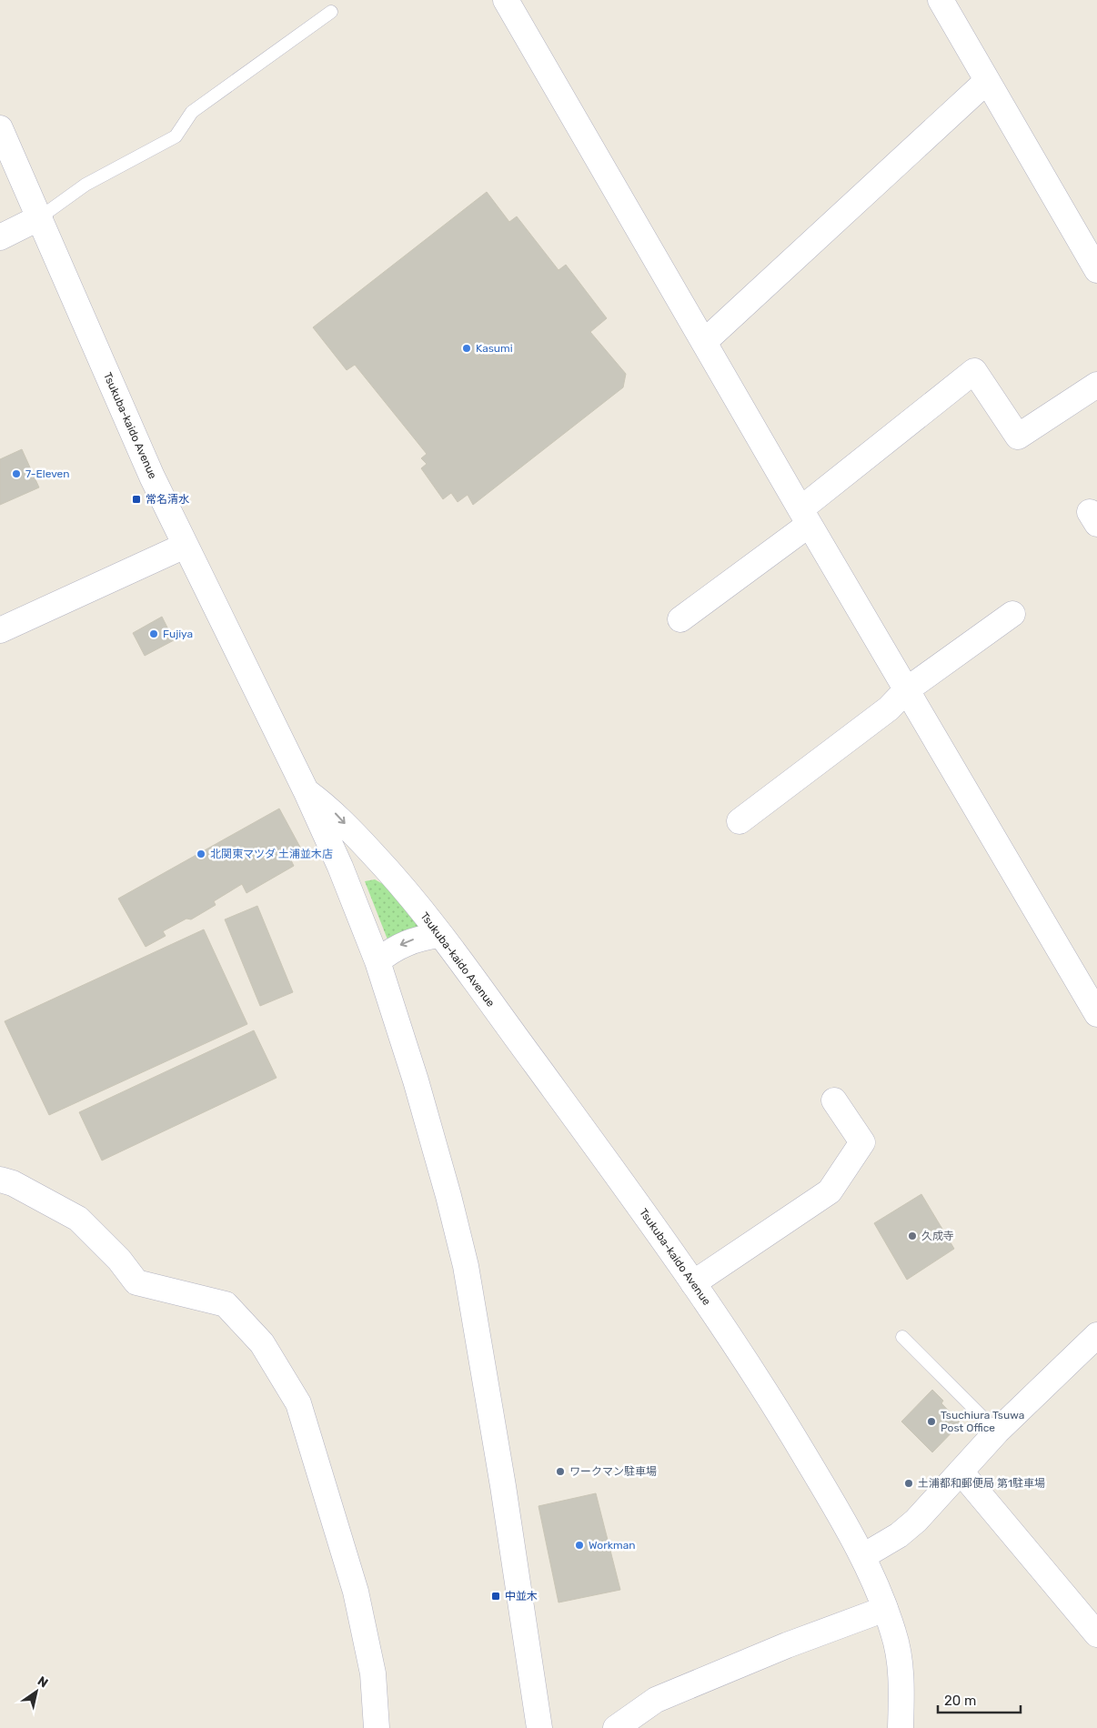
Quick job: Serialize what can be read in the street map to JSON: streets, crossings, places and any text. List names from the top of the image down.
{
  "streets": {
    "street": ["Tsukuba-kaido Avenue"]
  },
  "places": {
    "other": [
      "Kasumi",
      "7-Eleven",
      "Fujiya",
      "北関東マツダ 土浦並木店",
      "久成寺",
      "Tsuchiura Tsuwa Post Office",
      "ワークマン駐車場",
      "土浦都和郵便局 第1駐車場",
      "Workman"
    ],
    "transit": ["常名清水", "中並木"]
  },
  "scale_bar": "20 m",
  "north": "top right"
}
